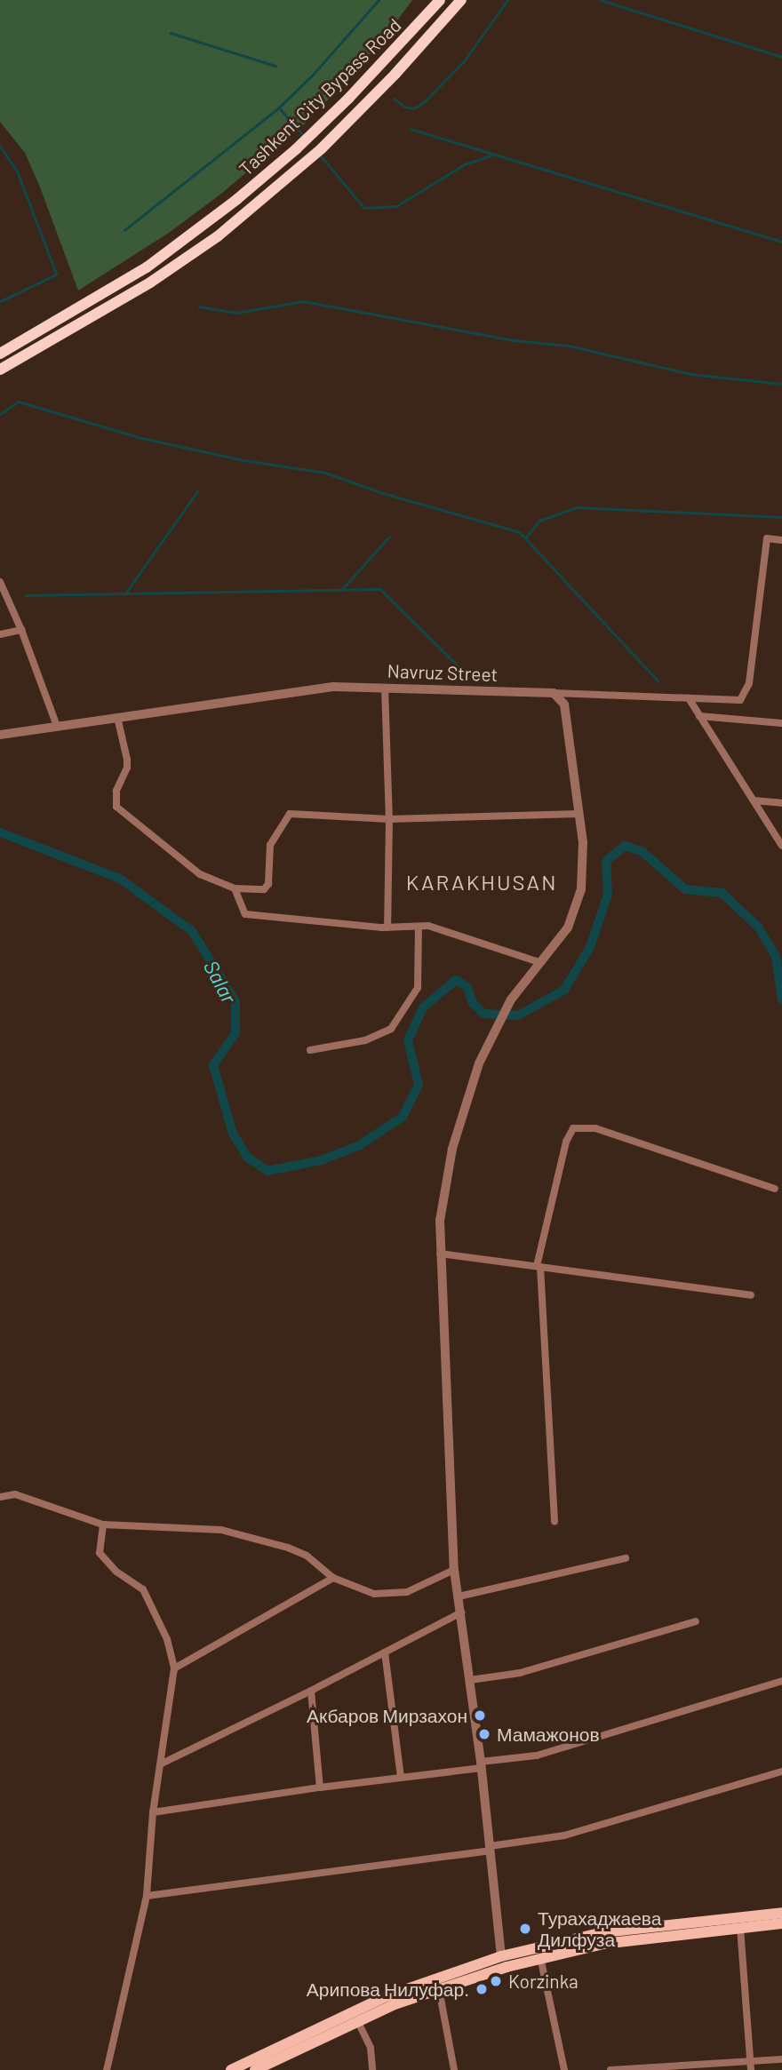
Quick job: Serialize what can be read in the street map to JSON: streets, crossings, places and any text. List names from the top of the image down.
{
  "streets": {
    "highway": ["Tashkent City Bypass Road"],
    "street": ["Navruz Street"]
  },
  "districts": ["KARAKHUSAN"],
  "water": ["Salar"],
  "places": [
    "Акбаров Мирзахон",
    "Мамажонов",
    "Турахаджаева Дилфуза",
    "Korzinka",
    "Арипова Нилуфар."
  ]
}
